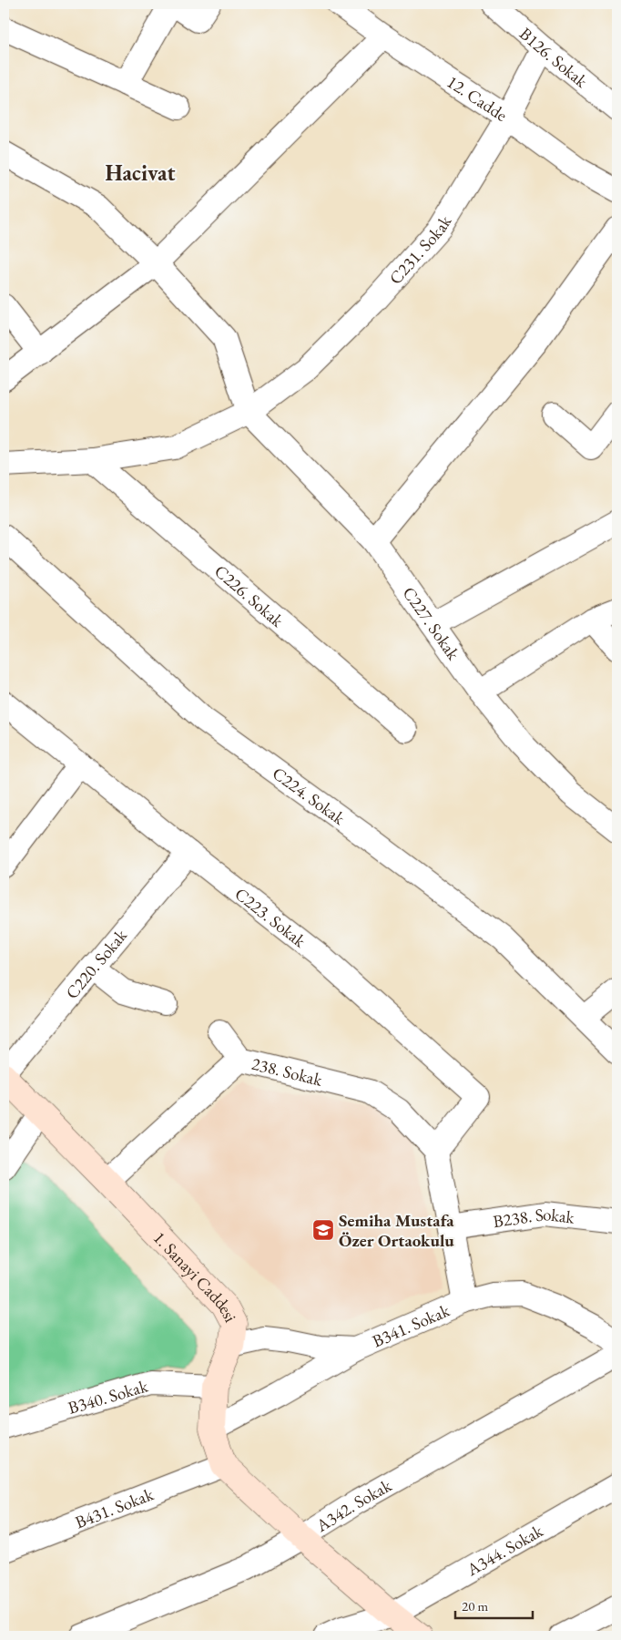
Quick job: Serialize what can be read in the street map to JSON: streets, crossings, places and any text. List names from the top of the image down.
{
  "streets": {
    "street": [
      "B126. Sokak",
      "12. Cadde",
      "C231. Sokak",
      "C226. Sokak",
      "C227. Sokak",
      "C224. Sokak",
      "C223. Sokak",
      "C220. Sokak",
      "238. Sokak",
      "B238. Sokak",
      "1. Sanayi Caddesi",
      "B341. Sokak",
      "B340. Sokak",
      "A342. Sokak",
      "B431. Sokak",
      "A344. Sokak"
    ]
  },
  "crossings": [
    ["B126. Sokak", "C231. Sokak"],
    ["12. Cadde", "C231. Sokak"],
    ["C231. Sokak", "C226. Sokak"],
    ["C231. Sokak", "C227. Sokak"],
    ["C223. Sokak", "C220. Sokak"],
    ["C223. Sokak", "238. Sokak"],
    ["C220. Sokak", "1. Sanayi Caddesi"],
    ["238. Sokak", "1. Sanayi Caddesi"],
    ["1. Sanayi Caddesi", "B341. Sokak"],
    ["1. Sanayi Caddesi", "B340. Sokak"],
    ["1. Sanayi Caddesi", "A342. Sokak"],
    ["1. Sanayi Caddesi", "B431. Sokak"],
    ["1. Sanayi Caddesi", "A344. Sokak"]
  ],
  "districts": ["Hacivat"],
  "places": {
    "school or university": ["Semiha Mustafa Özer Ortaokulu"]
  },
  "scale_bar": "20 m"
}
